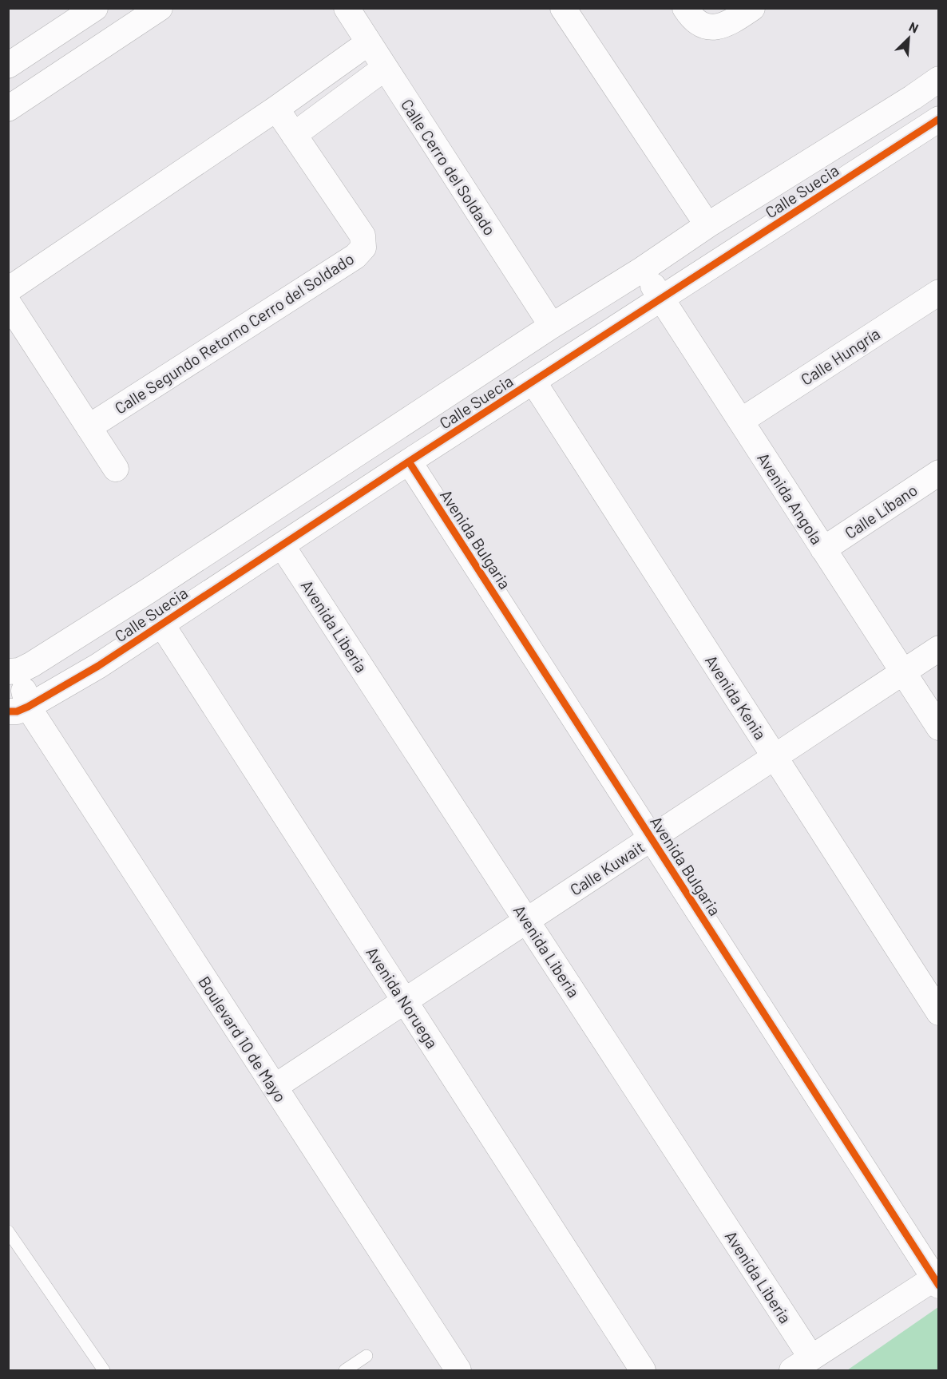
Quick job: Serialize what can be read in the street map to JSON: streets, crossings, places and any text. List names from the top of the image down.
{
  "streets": {
    "street": [
      "Calle Cerro del Soldado",
      "Calle Suecia",
      "Calle Segundo Retorno Cerro del Soldado",
      "Calle Hungría",
      "Avenida Angola",
      "Calle Líbano",
      "Avenida Bulgaria",
      "Avenida Liberia",
      "Avenida Kenia",
      "Calle Kuwait",
      "Avenida Noruega",
      "Boulevard 10 de Mayo"
    ]
  },
  "crossings": [
    ["Calle Cerro del Soldado", "Calle Suecia"],
    ["Calle Suecia", "Avenida Angola"],
    ["Calle Suecia", "Avenida Bulgaria"],
    ["Calle Suecia", "Avenida Liberia"],
    ["Calle Suecia", "Avenida Kenia"],
    ["Calle Suecia", "Avenida Noruega"],
    ["Calle Suecia", "Boulevard 10 de Mayo"],
    ["Calle Hungría", "Avenida Angola"],
    ["Avenida Angola", "Calle Líbano"],
    ["Avenida Angola", "Calle Kuwait"],
    ["Avenida Bulgaria", "Calle Kuwait"],
    ["Avenida Liberia", "Calle Kuwait"],
    ["Avenida Kenia", "Calle Kuwait"],
    ["Calle Kuwait", "Avenida Noruega"],
    ["Calle Kuwait", "Boulevard 10 de Mayo"]
  ],
  "north": "top right"
}
